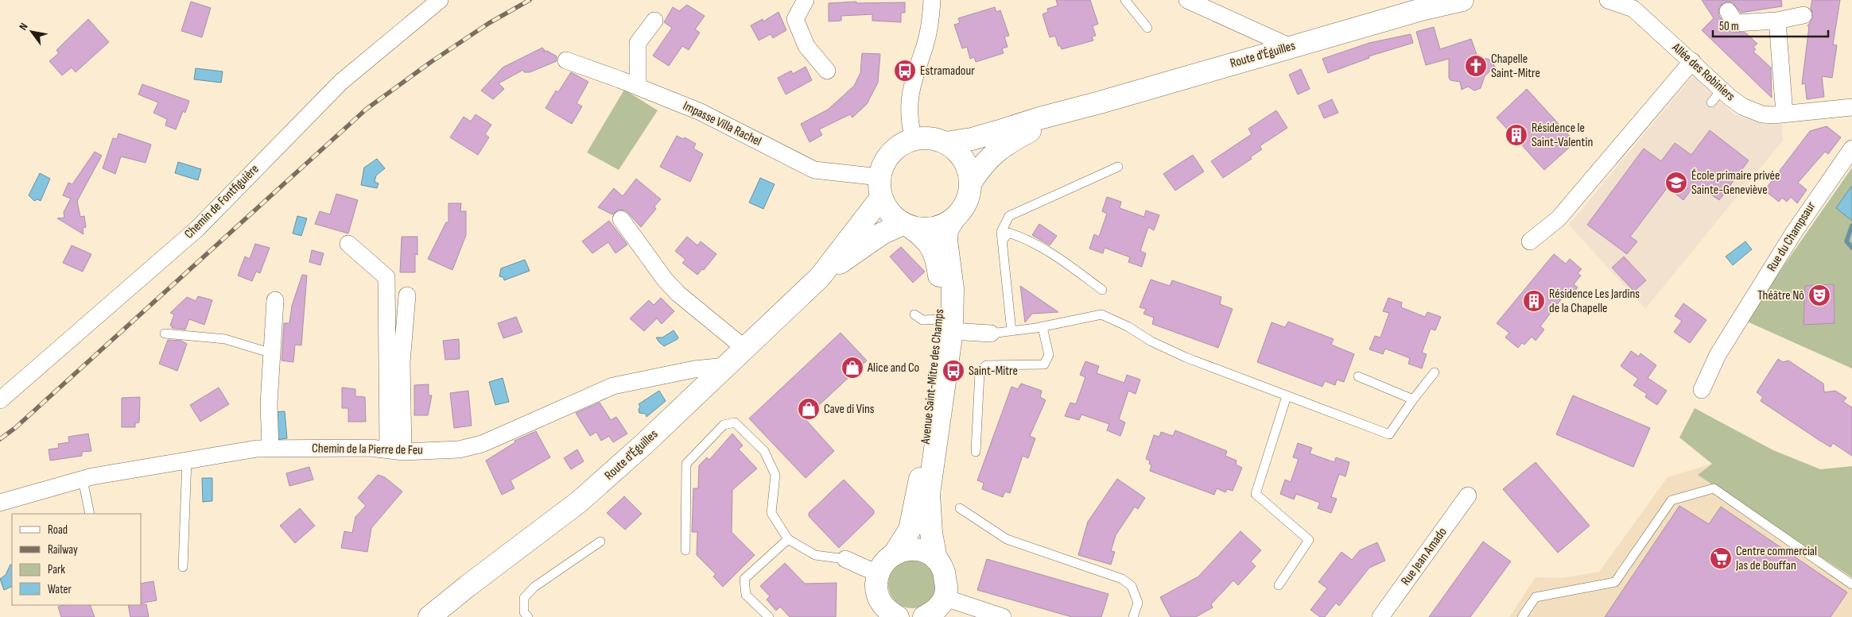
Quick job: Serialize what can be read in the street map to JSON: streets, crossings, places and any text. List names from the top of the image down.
{
  "streets": {
    "street": [
      "Route d'Éguilles",
      "Allée des Robiniers",
      "Impasse Villa Rachel",
      "Chemin de Fontfiguière",
      "Rue du Champsaur",
      "Avenue Saint-Mitre des Champs",
      "Chemin de la Pierre de Feu",
      "Rue Jean Amado"
    ]
  },
  "crossings": [
    ["Route d'Éguilles", "Impasse Villa Rachel"],
    ["Route d'Éguilles", "Avenue Saint-Mitre des Champs"],
    ["Route d'Éguilles", "Chemin de la Pierre de Feu"],
    ["Impasse Villa Rachel", "Avenue Saint-Mitre des Champs"]
  ],
  "places": {
    "church": ["Chapelle Saint-Mitre"],
    "bus stop": ["Estramadour", "Saint-Mitre"],
    "building": ["Résidence le Saint-Valentin", "Résidence Les Jardins de la Chapelle"],
    "school or university": ["École primaire privée Sainte-Geneviève"],
    "theatre": ["Théâtre Nô"],
    "shop": ["Alice and Co", "Cave di Vins"],
    "supermarket": ["Centre commercial Jas de Bouffan"]
  },
  "legend": [
    "Road",
    "Railway",
    "Park",
    "Water"
  ],
  "scale_bar": "50 m",
  "north": "top left"
}
